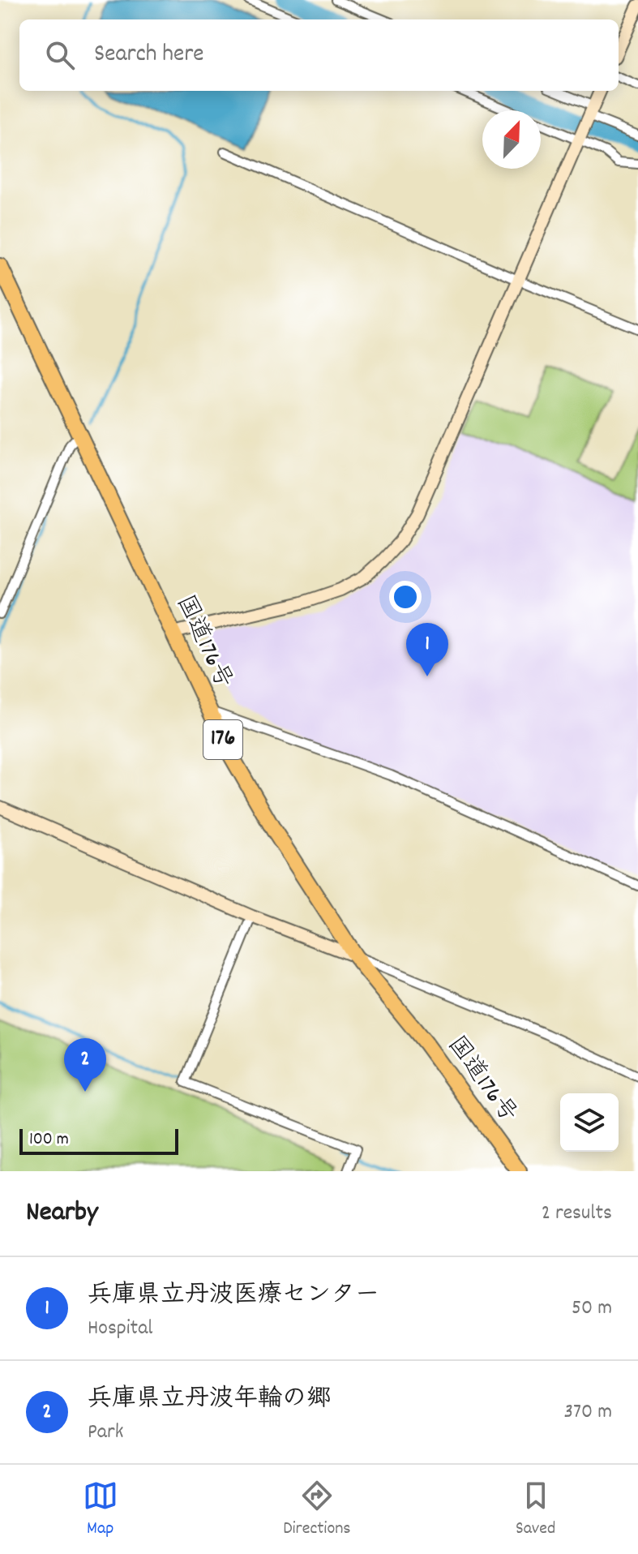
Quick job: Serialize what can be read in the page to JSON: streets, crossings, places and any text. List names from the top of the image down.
{
  "streets": {
    "highway": ["国道176号", "176"]
  },
  "scale_bar": "100 m",
  "north": "top right",
  "page": {
    "search": "Search here",
    "pins": ["1", "2"],
    "scale": "100 m",
    "heading": ["Nearby", "2 results"],
    "list": [
      {
        "mark": "1",
        "name": "兵庫県立丹波医療センター",
        "note": "Hospital",
        "value": "50 m"
      },
      {
        "mark": "2",
        "name": "兵庫県立丹波年輪の郷",
        "note": "Park",
        "value": "370 m"
      }
    ],
    "nav": ["Map", "Directions", "Saved"]
  }
}
